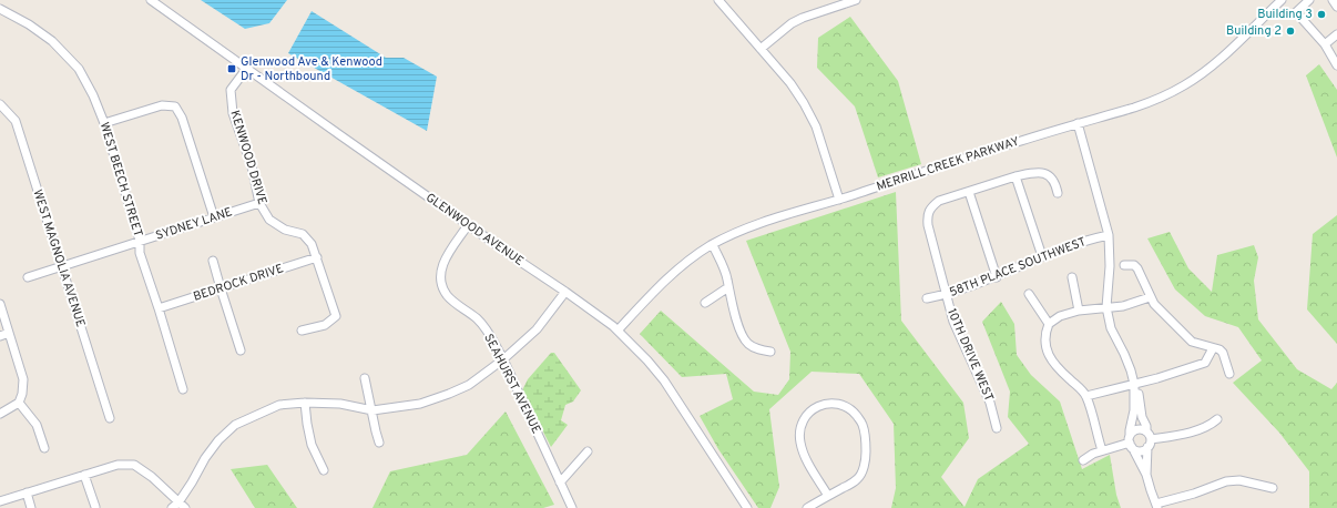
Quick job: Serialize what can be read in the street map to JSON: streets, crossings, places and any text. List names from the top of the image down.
{
  "streets": {
    "street": [
      "KENWOOD DRIVE",
      "MERRILL CREEK PARKWAY",
      "WEST BEECH STREET",
      "SYDNEY LANE",
      "GLENWOOD AVENUE",
      "WEST MAGNOLIA AVENUE",
      "58TH PLACE SOUTHWEST",
      "BEDROCK DRIVE",
      "10TH DRIVE WEST",
      "SEAHURST AVENUE"
    ]
  },
  "crossings": [
    ["KENWOOD DRIVE", "SYDNEY LANE"],
    ["KENWOOD DRIVE", "GLENWOOD AVENUE"],
    ["KENWOOD DRIVE", "BEDROCK DRIVE"],
    ["MERRILL CREEK PARKWAY", "GLENWOOD AVENUE"],
    ["WEST BEECH STREET", "SYDNEY LANE"],
    ["WEST BEECH STREET", "BEDROCK DRIVE"],
    ["SYDNEY LANE", "WEST MAGNOLIA AVENUE"],
    ["GLENWOOD AVENUE", "SEAHURST AVENUE"],
    ["58TH PLACE SOUTHWEST", "10TH DRIVE WEST"]
  ],
  "places": {
    "other": ["Building 3", "Building 2"],
    "transit": ["Glenwood Ave & Kenwood Dr - Northbound"]
  }
}
